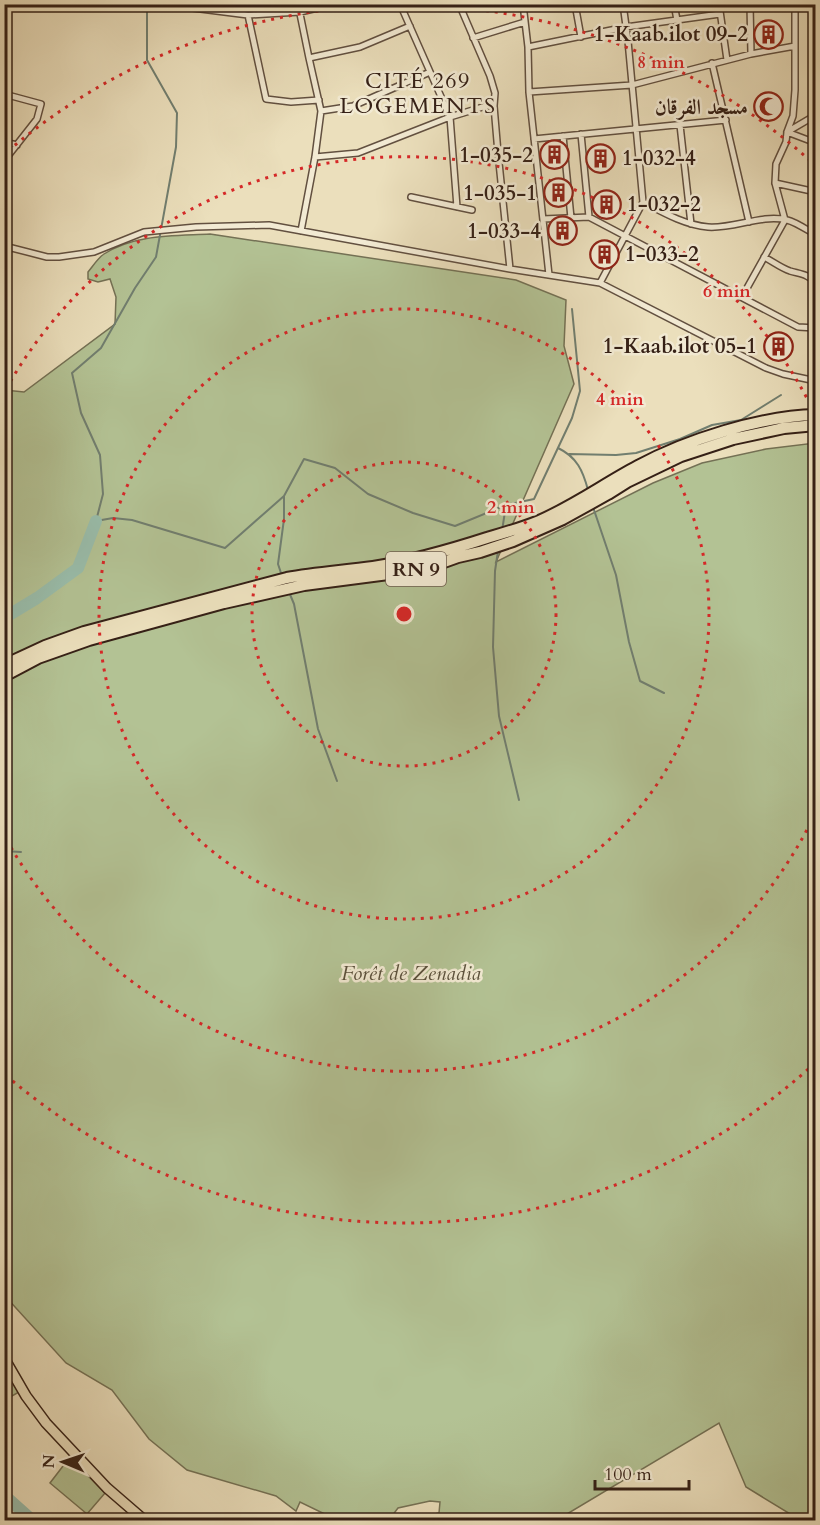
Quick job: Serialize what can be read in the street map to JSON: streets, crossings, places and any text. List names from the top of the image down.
{
  "streets": {
    "highway": ["RN 9"]
  },
  "districts": ["CITÉ 269 LOGEMENTS"],
  "parks": ["Forêt de Zenadia"],
  "places": {
    "building": [
      "1-Kaab.ilot 09-2",
      "1-035-2",
      "1-032-4",
      "1-035-1",
      "1-032-2",
      "1-033-4",
      "1-033-2",
      "1-Kaab.ilot 05-1"
    ],
    "mosque": ["مسجد الفرقان"]
  },
  "scale_bar": "100 m",
  "north": "left",
  "rings": [
    "8 min",
    "6 min",
    "4 min",
    "2 min"
  ]
}
